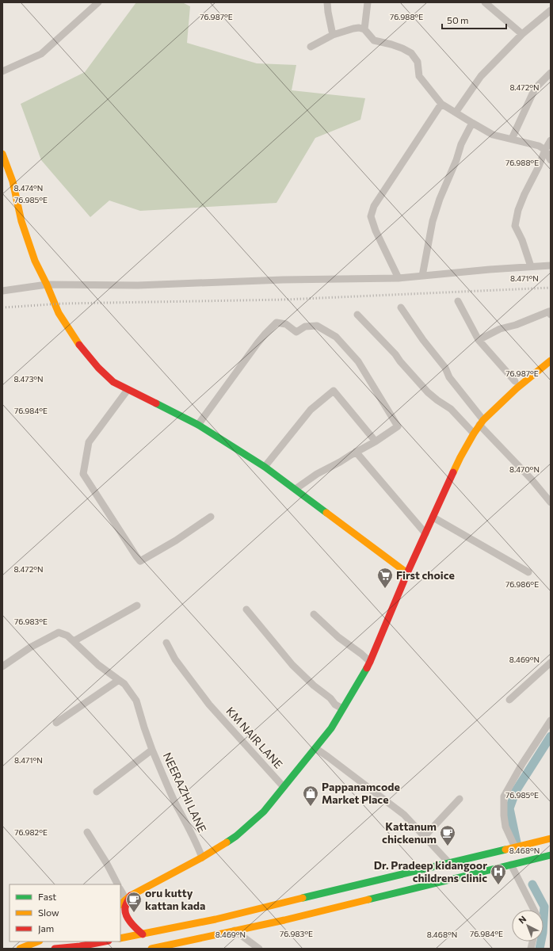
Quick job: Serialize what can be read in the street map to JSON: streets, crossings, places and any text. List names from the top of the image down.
{
  "streets": {
    "street": ["KM NAIR LANE", "NEERAZHI LANE"]
  },
  "places": {
    "supermarket": ["First choice"],
    "shop": ["Pappanamcode Market Place"],
    "cafe": ["Kattanum chickenum", "oru kutty kattan kada"],
    "hospital": ["Dr. Pradeep kidangoor childrens clinic"]
  },
  "legend": ["Fast", "Slow", "Jam"],
  "scale_bar": "50 m",
  "north": "top left",
  "coordinates": [
    "76.987°E",
    "76.988°E",
    "8.472°N",
    "8.474°N",
    "76.985°E",
    "8.471°N",
    "8.473°N",
    "76.984°E",
    "8.470°N",
    "76.986°E",
    "76.983°E",
    "8.469°N",
    "76.982°E",
    "8.468°N"
  ]
}
